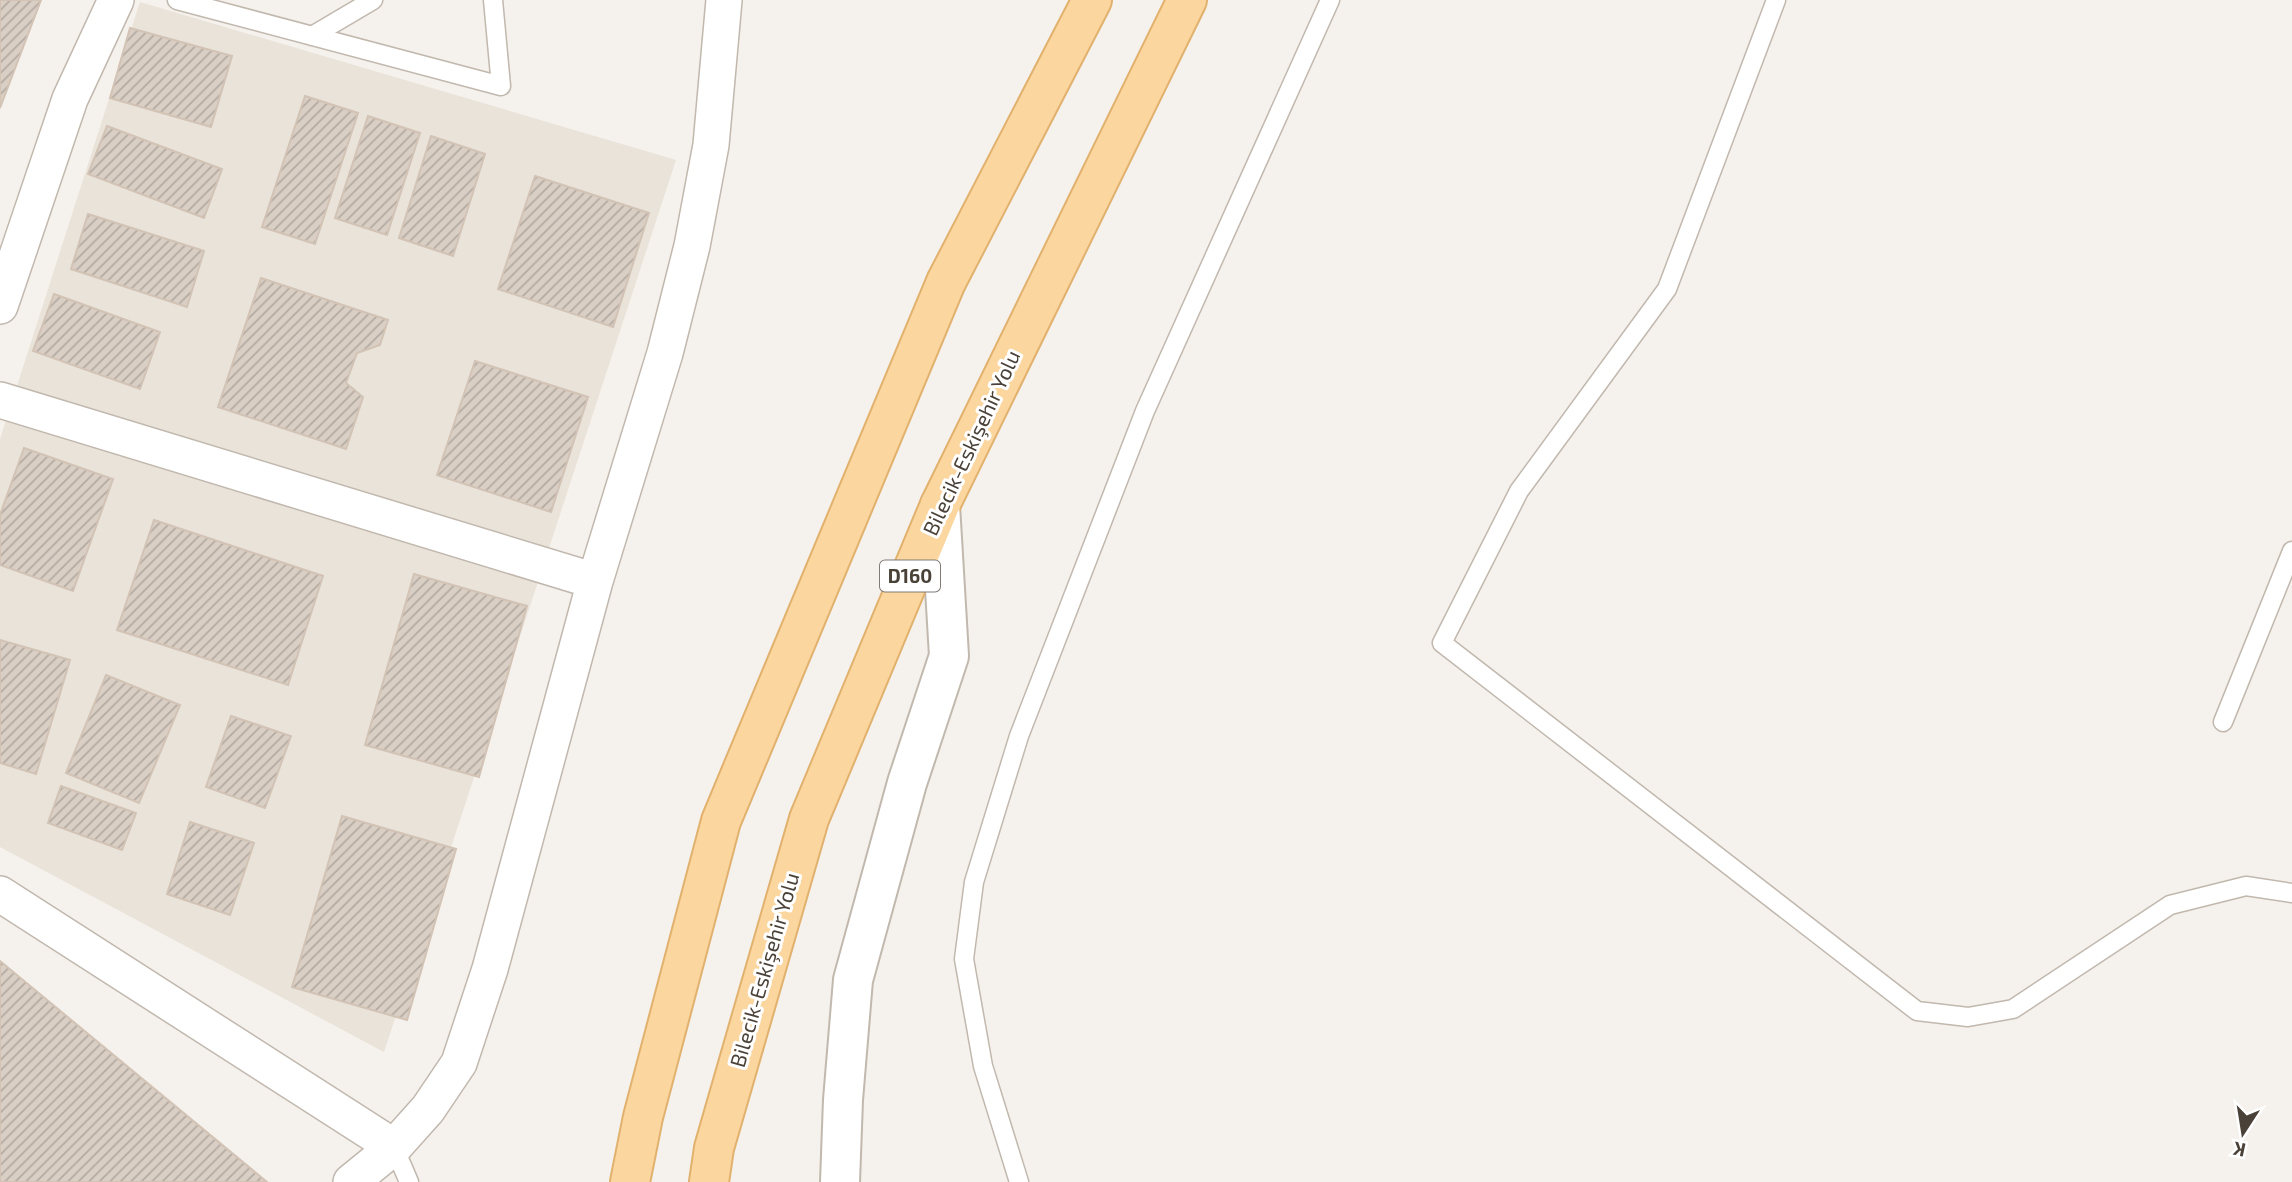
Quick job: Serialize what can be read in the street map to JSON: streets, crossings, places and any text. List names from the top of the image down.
{
  "streets": {
    "main road": ["Bilecik-Eskişehir Yolu", "D160"]
  },
  "north": "bottom"
}
